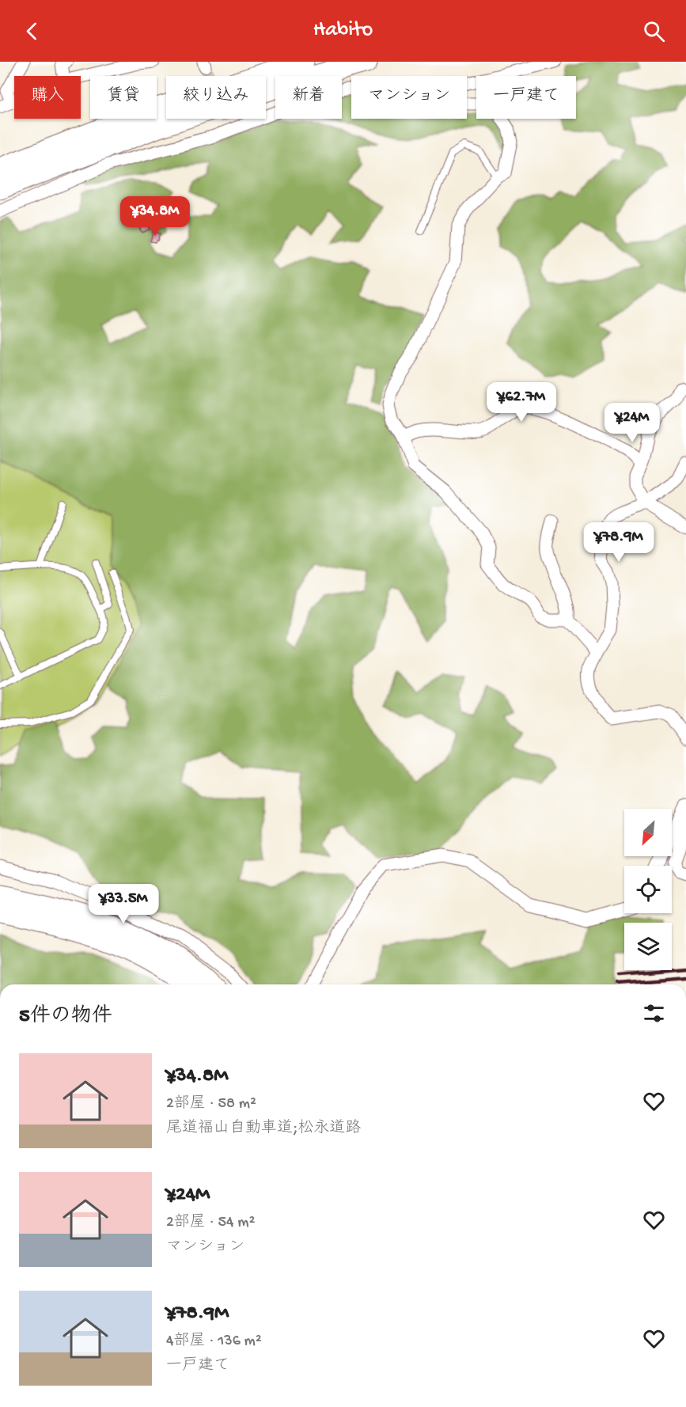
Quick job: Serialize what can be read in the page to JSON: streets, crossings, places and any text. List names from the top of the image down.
{
  "north": "bottom left",
  "page": {
    "header": "Habito",
    "chip": [
      "購入",
      "賃貸",
      "絞り込み",
      "新着",
      "マンション",
      "一戸建て"
    ],
    "price": [
      "¥34.8M",
      "¥62.7M",
      "¥24M",
      "¥78.9M",
      "¥33.5M"
    ],
    "heading": "5件の物件",
    "list": [
      {
        "name": "¥34.8M",
        "note": "2部屋 · 58 m² · 尾道福山自動車道;松永道路"
      },
      {
        "name": "¥24M",
        "note": "2部屋 · 54 m² · マンション"
      },
      {
        "name": "¥78.9M",
        "note": "4部屋 · 136 m² · 一戸建て"
      }
    ]
  }
}
